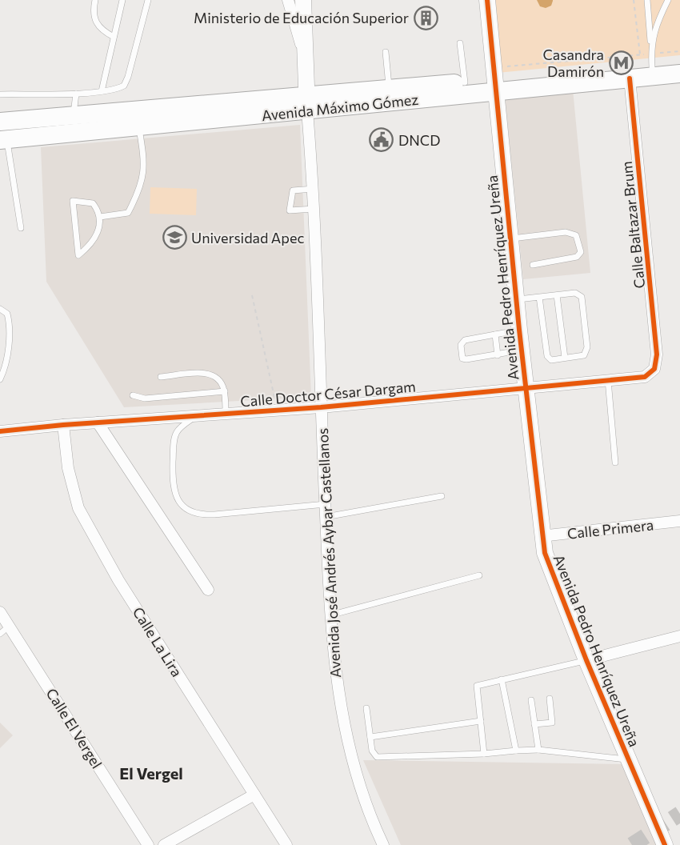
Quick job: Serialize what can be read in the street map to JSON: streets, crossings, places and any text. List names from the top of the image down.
{
  "streets": {
    "main road": ["Avenida Máximo Gómez", "Avenida Pedro Henríquez Ureña"],
    "street": [
      "Calle Baltazar Brum",
      "Calle Doctor César Dargam",
      "Calle Primera",
      "Avenida José Andrés Aybar Castellanos",
      "Calle La Lira",
      "Calle El Vergel"
    ]
  },
  "crossings": [
    ["Avenida Máximo Gómez", "Calle Baltazar Brum"],
    ["Avenida Máximo Gómez", "Avenida Pedro Henríquez Ureña"],
    ["Avenida Máximo Gómez", "Avenida José Andrés Aybar Castellanos"],
    ["Calle Baltazar Brum", "Calle Doctor César Dargam"],
    ["Avenida Pedro Henríquez Ureña", "Calle Doctor César Dargam"],
    ["Avenida Pedro Henríquez Ureña", "Calle Primera"],
    ["Calle Doctor César Dargam", "Avenida José Andrés Aybar Castellanos"],
    ["Calle Doctor César Dargam", "Calle La Lira"]
  ],
  "districts": ["El Vergel"],
  "places": {
    "building": ["Ministerio de Educación Superior"],
    "metro station": ["Casandra Damirón"],
    "public building": ["DNCD"],
    "school or university": ["Universidad Apec"]
  }
}
